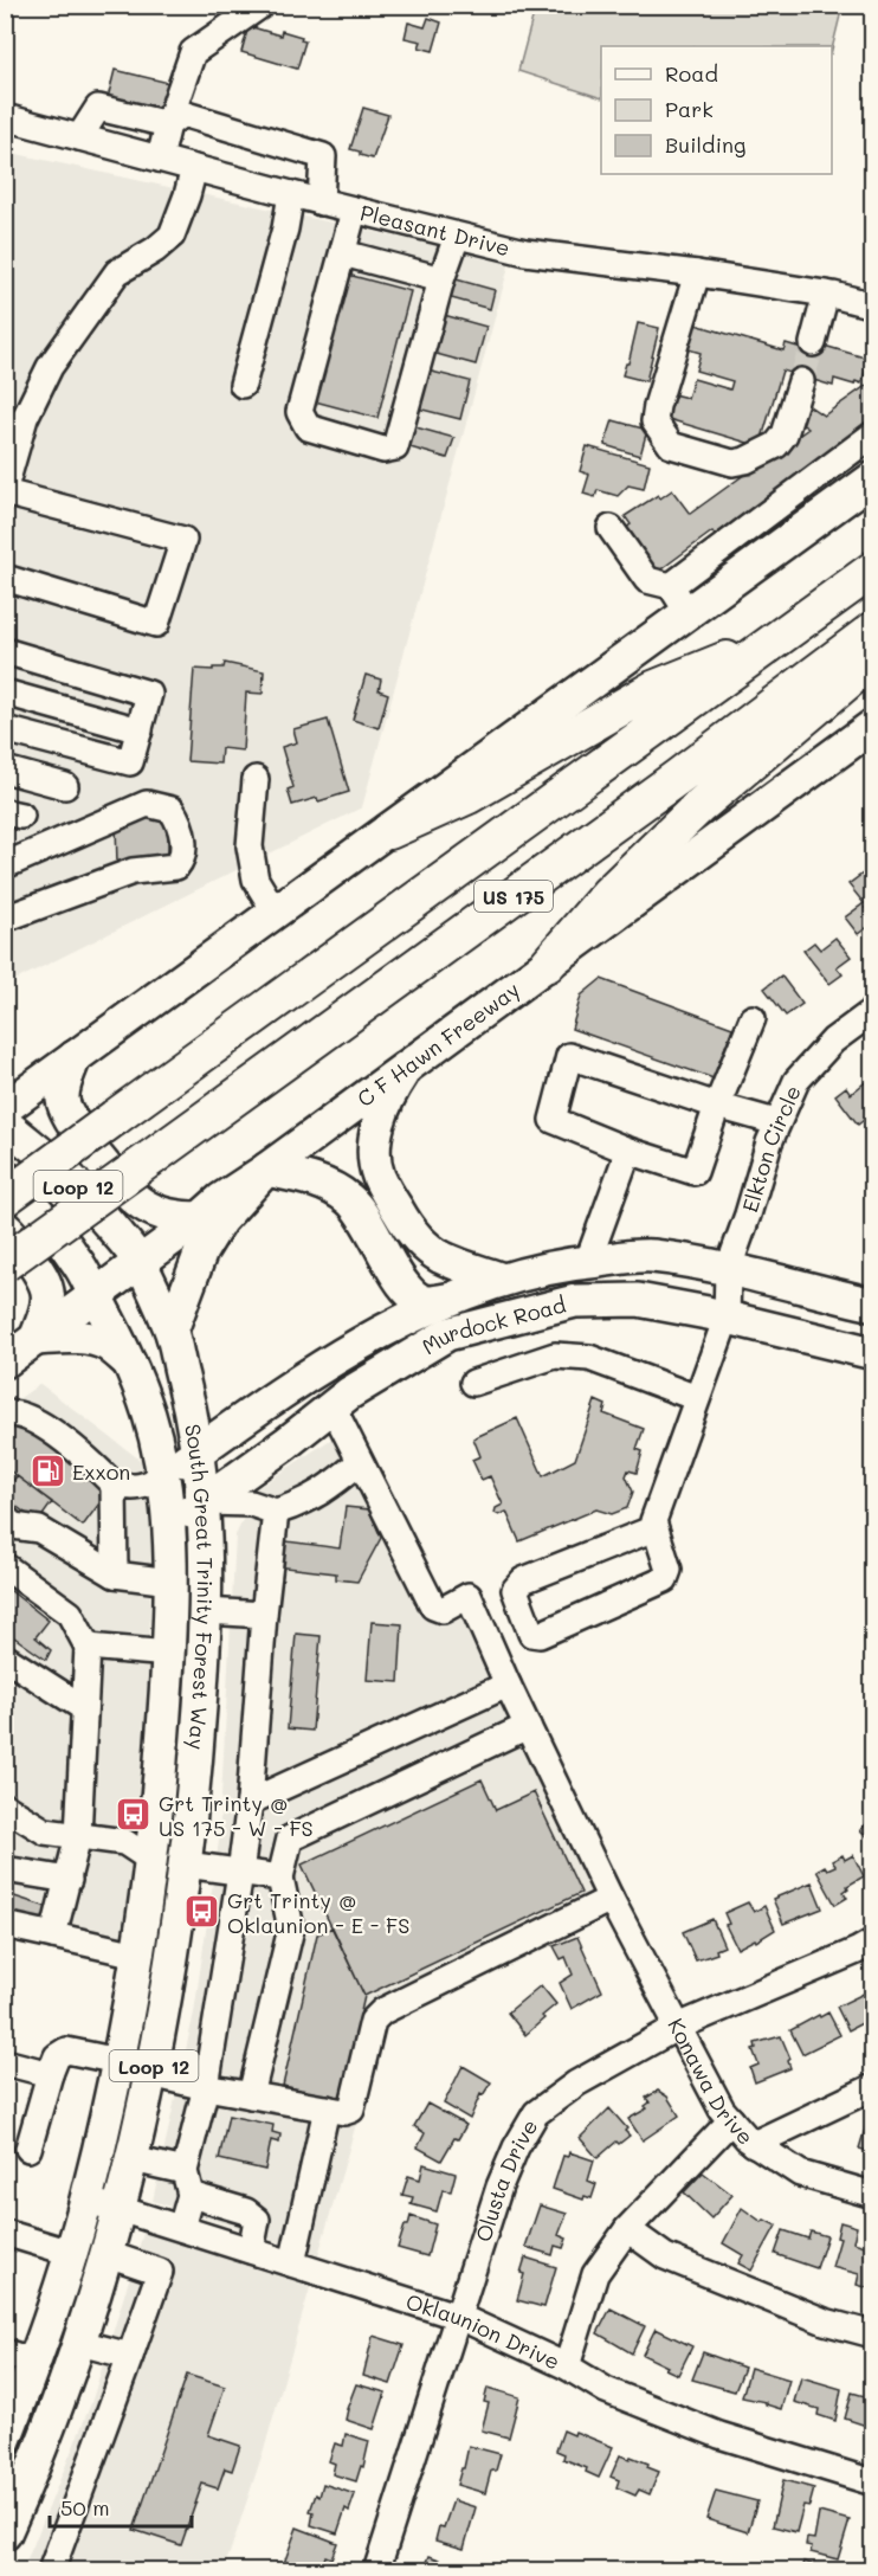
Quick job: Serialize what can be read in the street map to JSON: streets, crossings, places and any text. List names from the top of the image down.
{
  "streets": {
    "highway": ["US 175"],
    "main road": [
      "C F Hawn Freeway",
      "Loop 12",
      "Murdock Road",
      "South Great Trinity Forest Way"
    ],
    "street": [
      "Pleasant Drive",
      "Elkton Circle",
      "Konawa Drive",
      "Olusta Drive",
      "Oklaunion Drive"
    ]
  },
  "crossings": [
    ["C F Hawn Freeway", "Loop 12"],
    ["C F Hawn Freeway", "South Great Trinity Forest Way"],
    ["Elkton Circle", "Murdock Road"],
    ["Loop 12", "South Great Trinity Forest Way"],
    ["Murdock Road", "South Great Trinity Forest Way"],
    ["South Great Trinity Forest Way", "Oklaunion Drive"],
    ["Konawa Drive", "Olusta Drive"],
    ["Olusta Drive", "Oklaunion Drive"]
  ],
  "places": {
    "fuel station": ["Exxon"],
    "bus stop": ["Grt Trinty @ US 175 - W - FS", "Grt Trinty @ Oklaunion - E - FS"]
  },
  "legend": ["Road", "Park", "Building"],
  "scale_bar": "50 m"
}
